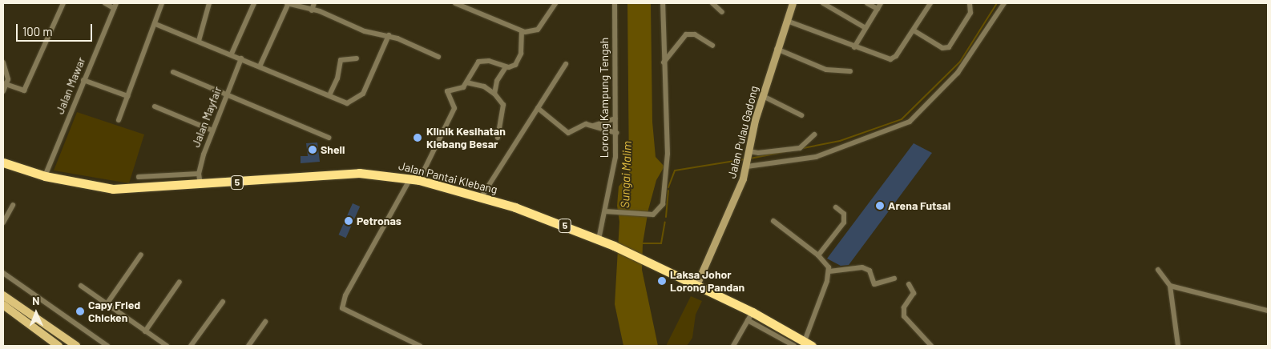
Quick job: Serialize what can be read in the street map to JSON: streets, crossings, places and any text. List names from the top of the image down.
{
  "streets": {
    "highway": ["Jalan Pantai Klebang", "5"],
    "main road": ["Jalan Pulau Gadong"],
    "street": ["Jalan Mawar", "Lorong Kampung Tengah", "Jalan Mayfair"]
  },
  "crossings": [
    ["Jalan Mawar", "Jalan Pantai Klebang"],
    ["Lorong Kampung Tengah", "Jalan Pantai Klebang"],
    ["Jalan Mayfair", "Jalan Pantai Klebang"],
    ["Jalan Pulau Gadong", "Jalan Pantai Klebang"]
  ],
  "water": ["Sungai Malim"],
  "places": [
    "Klinik Kesihatan Klebang Besar",
    "Shell",
    "Arena Futsal",
    "Petronas",
    "Laksa Johor Lorong Pandan",
    "Capy Fried Chicken"
  ],
  "scale_bar": "100 m",
  "north": "top"
}
